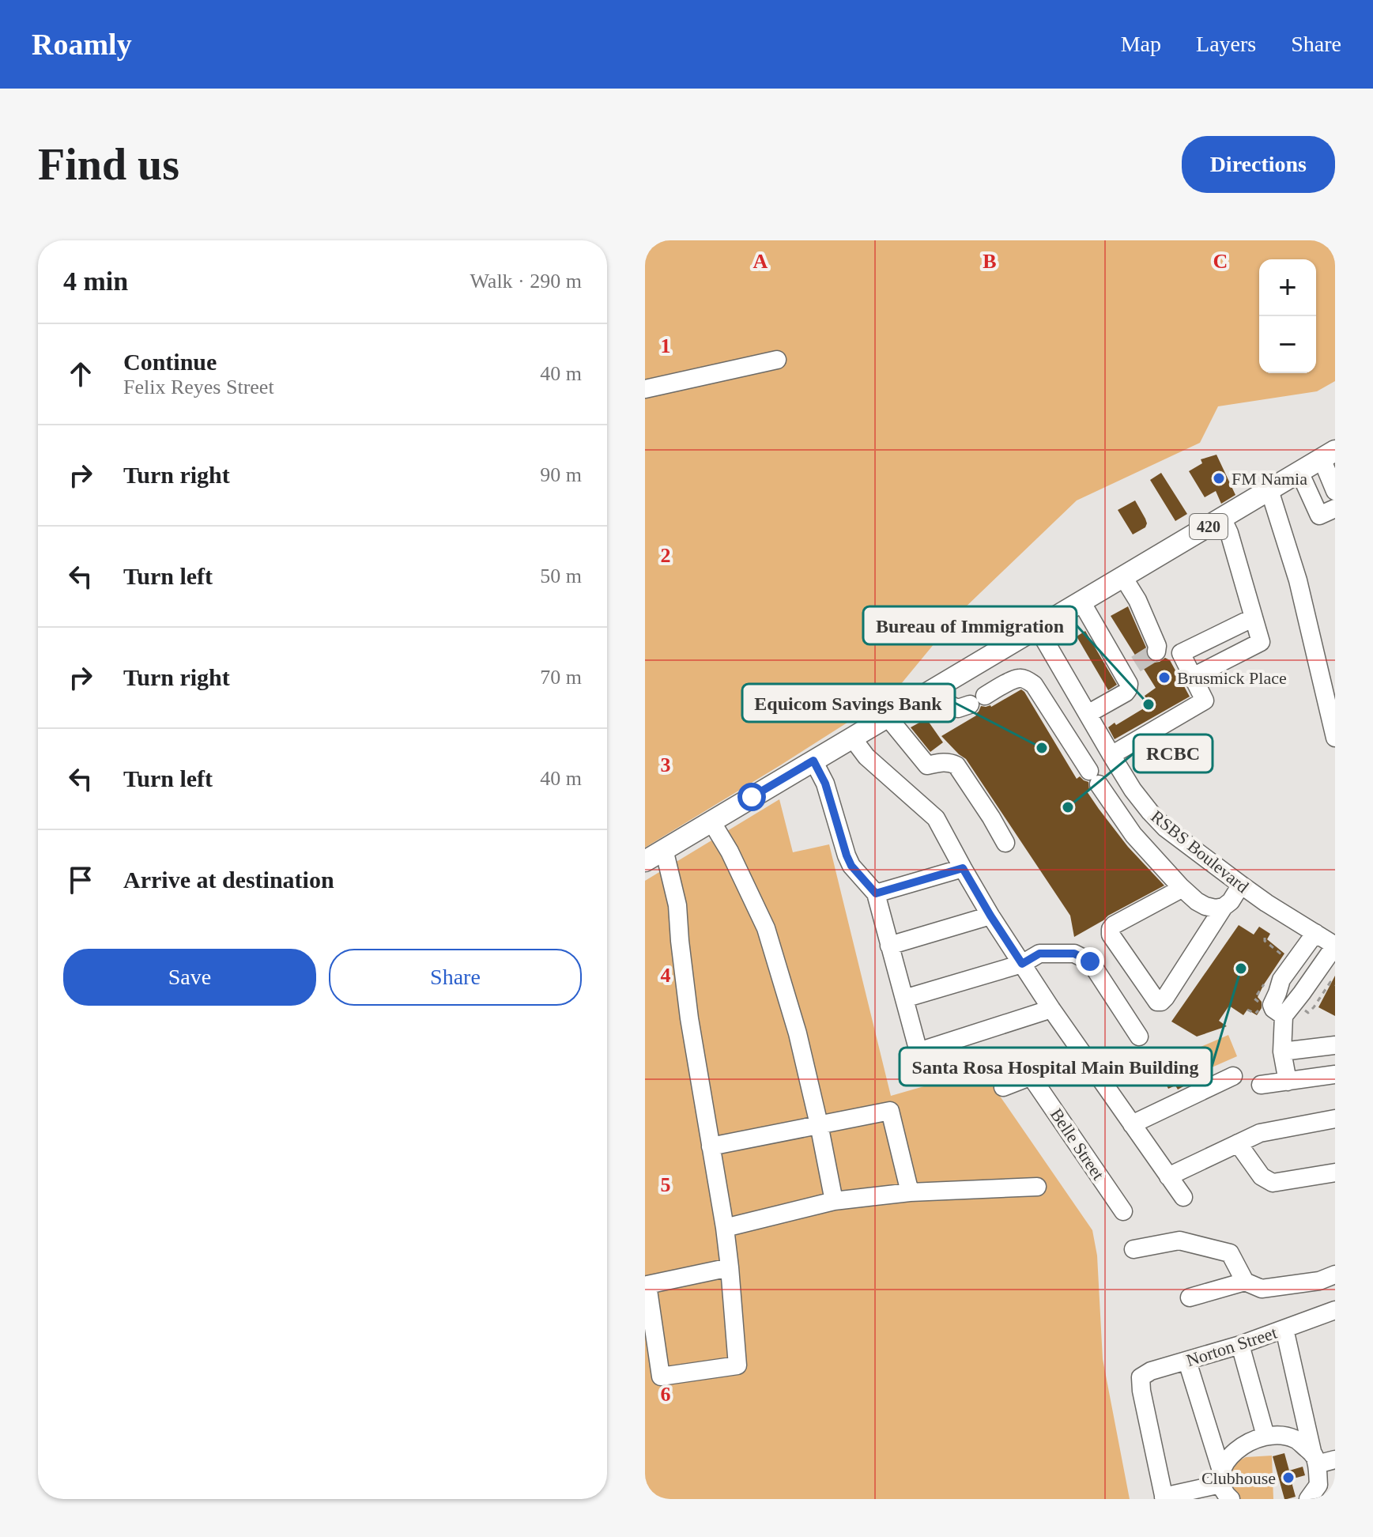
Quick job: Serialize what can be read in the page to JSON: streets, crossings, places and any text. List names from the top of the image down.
{
  "streets": {
    "main road": ["420"],
    "street": ["RSBS Boulevard", "Belle Street", "Norton Street"]
  },
  "crossings": [
    ["420", "RSBS Boulevard"]
  ],
  "places": [
    "FM Namia",
    "Brusmick Place",
    "Bureau of Immigration",
    "Equicom Savings Bank",
    "RCBC",
    "Santa Rosa Hospital Main Building",
    "Clubhouse"
  ],
  "page": {
    "header": "Roamly",
    "nav": ["Map", "Layers", "Share"],
    "buttons": [
      "Directions",
      ["Save", "Share"]
    ],
    "title": "Find us",
    "heading": ["4 min", "Walk · 290 m"],
    "map_buttons": ["+", "−"],
    "list": [
      ["Continue", "Felix Reyes Street", "40 m"],
      ["Turn right", "90 m"],
      ["Turn left", "50 m"],
      ["Turn right", "70 m"],
      ["Turn left", "40 m"],
      "Arrive at destination"
    ]
  },
  "grid": {
    "columns": ["A", "B", "C"],
    "rows": [
      "1",
      "2",
      "3",
      "4",
      "5",
      "6"
    ]
  }
}
